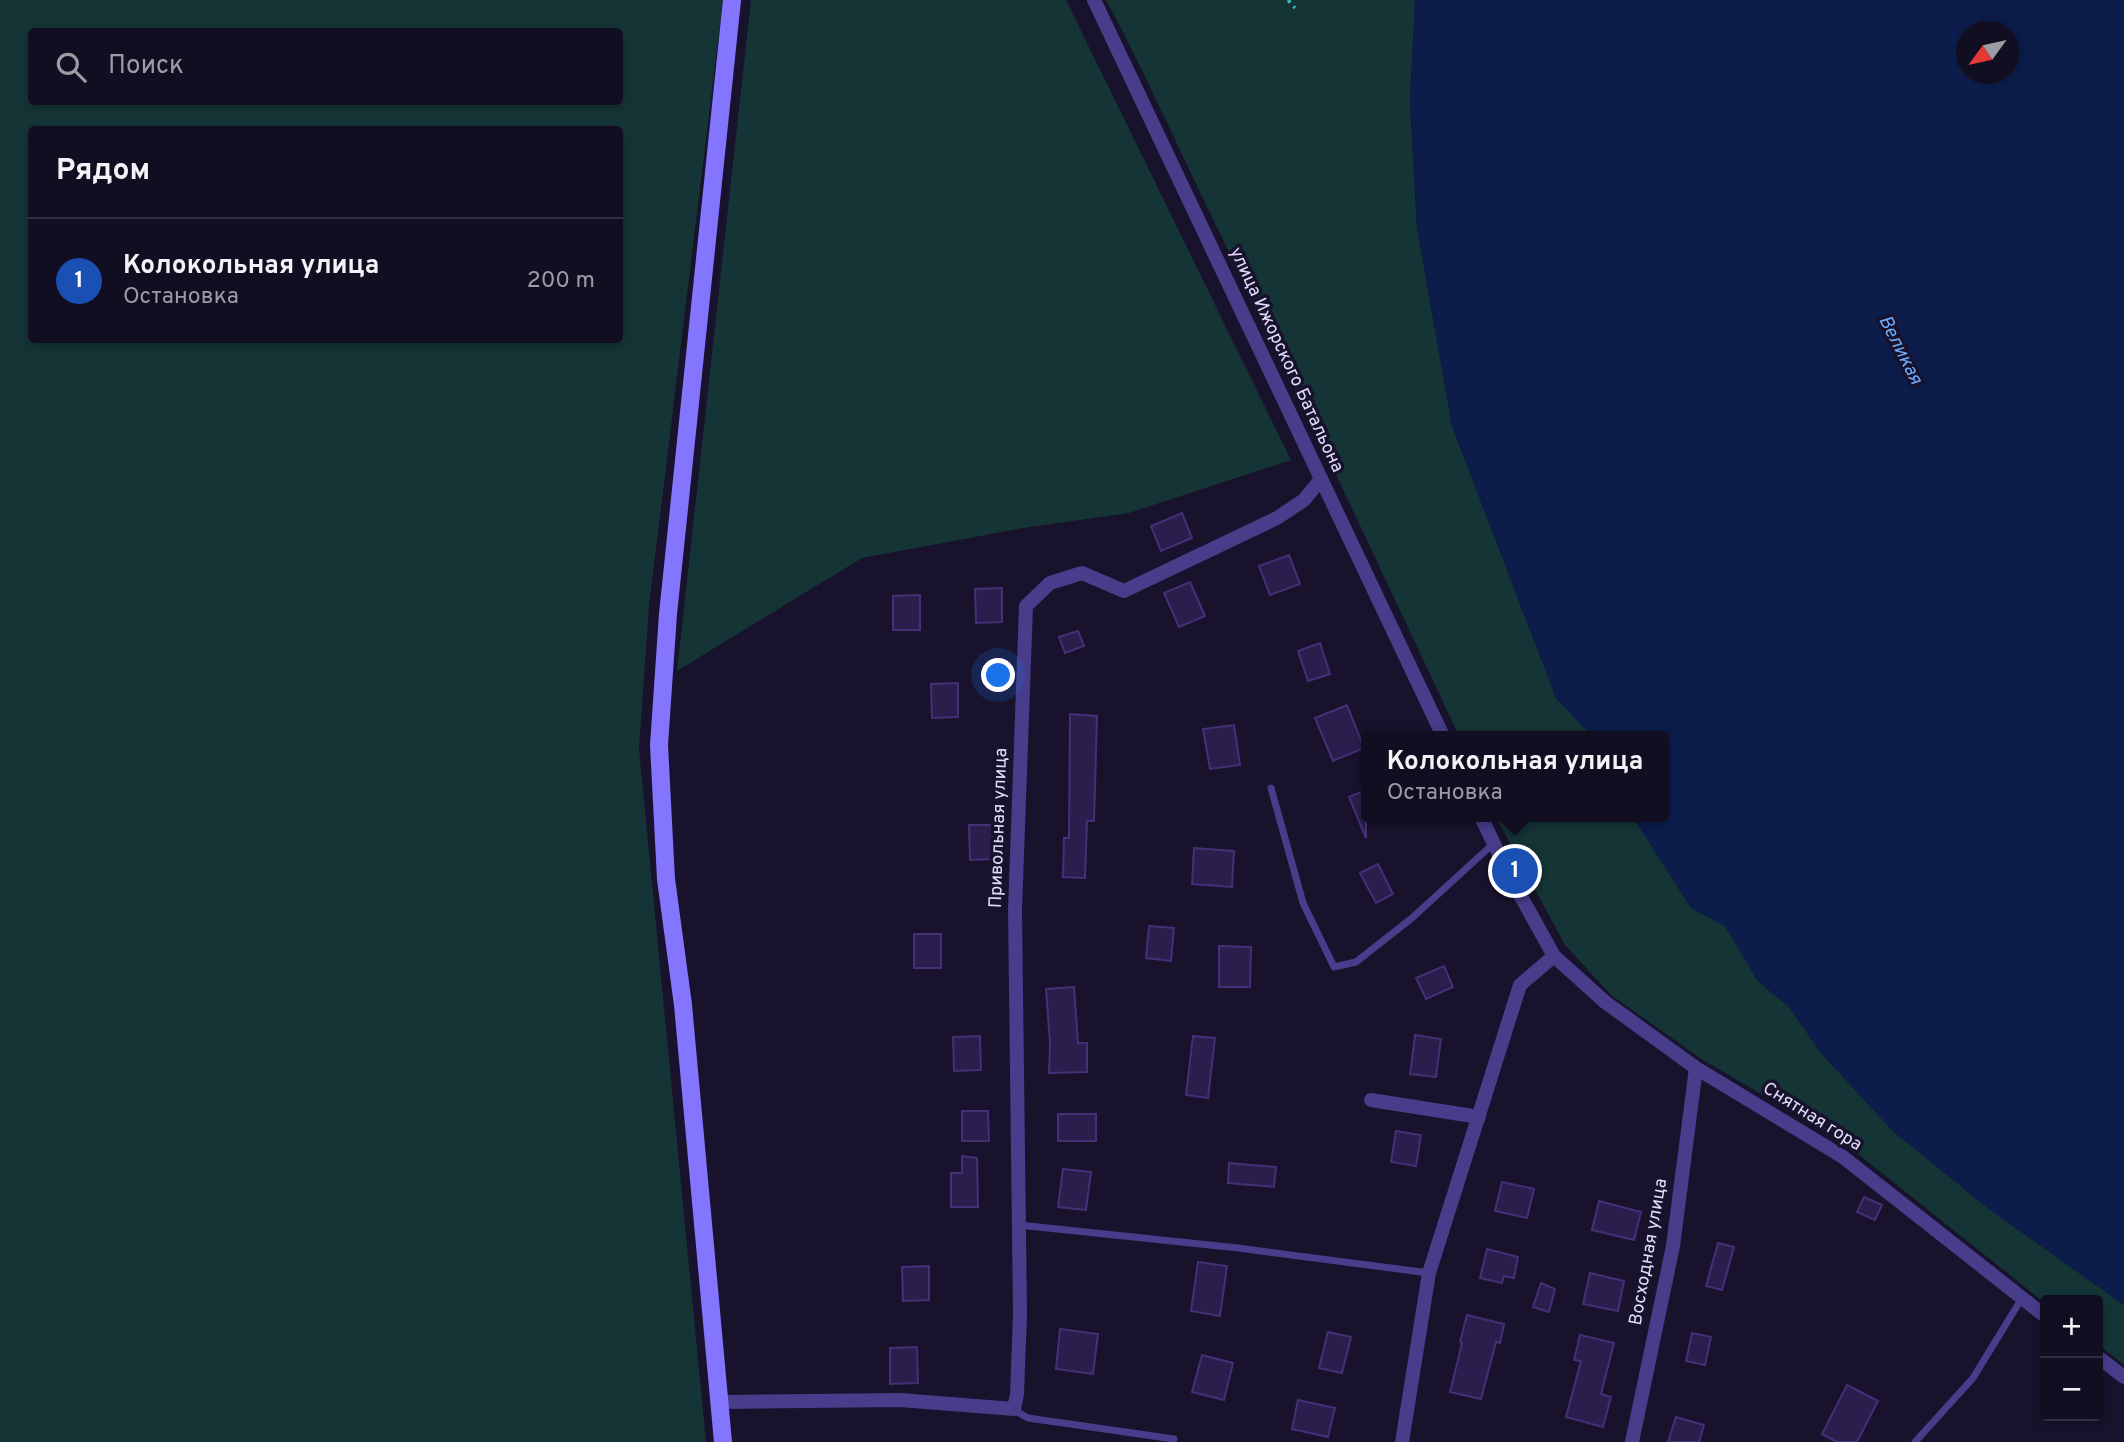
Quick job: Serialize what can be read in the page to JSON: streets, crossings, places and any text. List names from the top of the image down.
{
  "streets": {
    "street": [
      "улица Ижорского Батальона",
      "Привольная улица",
      "Снятная гора",
      "Восходная улица"
    ]
  },
  "crossings": [
    ["улица Ижорского Батальона", "Привольная улица"],
    ["Снятная гора", "Восходная улица"]
  ],
  "water": ["Великая"],
  "north": "bottom left",
  "page": {
    "search": "Поиск",
    "heading": "Рядом",
    "list": [
      {
        "mark": "1",
        "name": "Колокольная улица",
        "note": "Остановка",
        "value": "200 m"
      }
    ],
    "popup": ["Колокольная улица", "Остановка"],
    "pins": "1",
    "map_buttons": ["+", "−"]
  }
}
